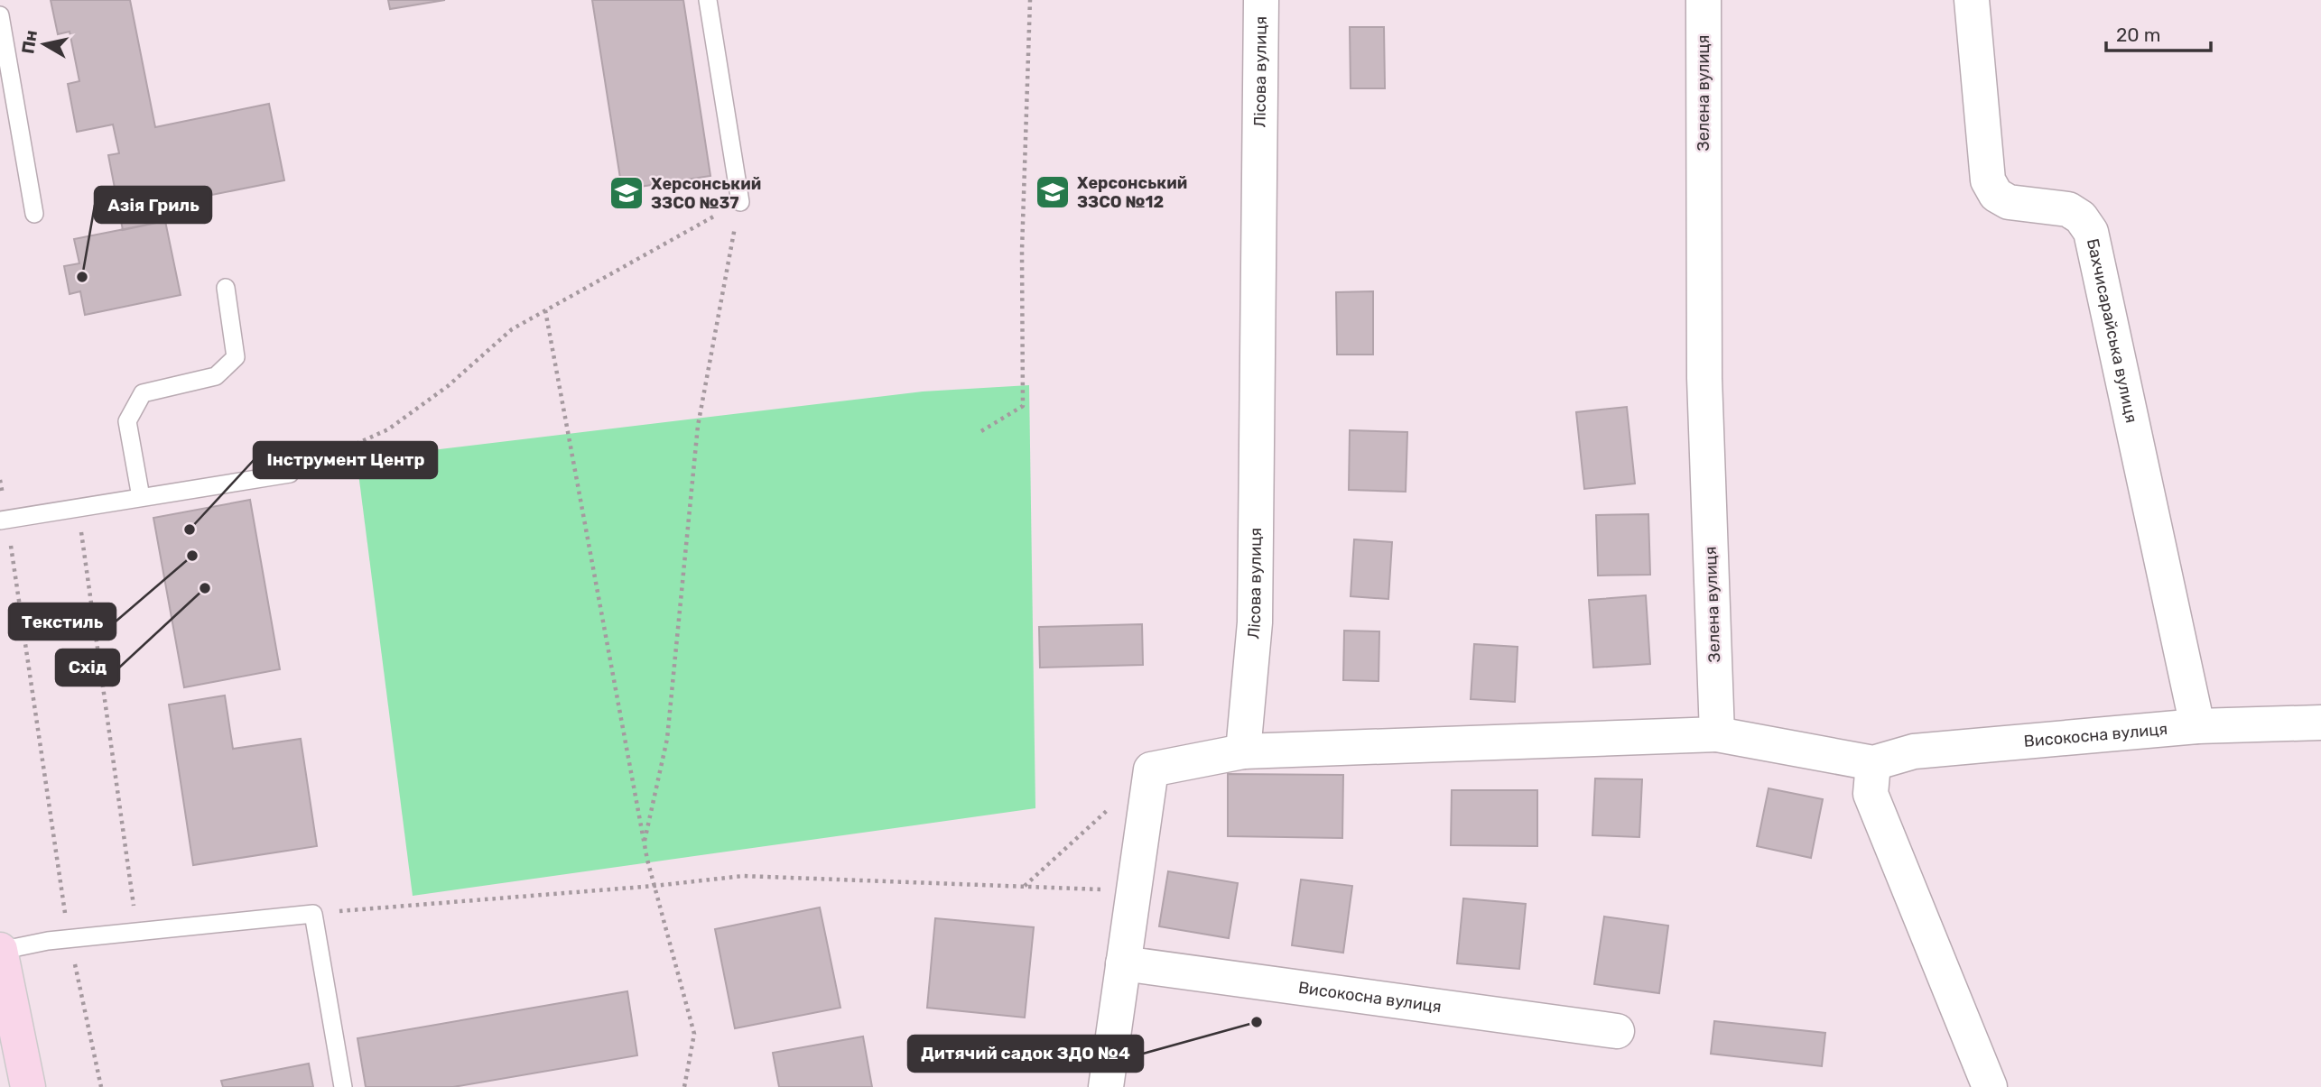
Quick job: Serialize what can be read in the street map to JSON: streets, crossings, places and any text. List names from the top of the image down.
{
  "streets": {
    "street": [
      "Лісова вулиця",
      "Зелена вулиця",
      "Бахчисарайська вулиця",
      "Високосна вулиця"
    ]
  },
  "crossings": [
    ["Зелена вулиця", "Високосна вулиця"],
    ["Бахчисарайська вулиця", "Високосна вулиця"]
  ],
  "places": {
    "school or university": ["Херсонський ЗЗСО №12", "Херсонський ЗЗСО №37"],
    "other": [
      "Азія Гриль",
      "Інструмент Центр",
      "Текстиль",
      "Схід",
      "Дитячий садок ЗДО №4"
    ]
  },
  "scale_bar": "20 m",
  "north": "left"
}
